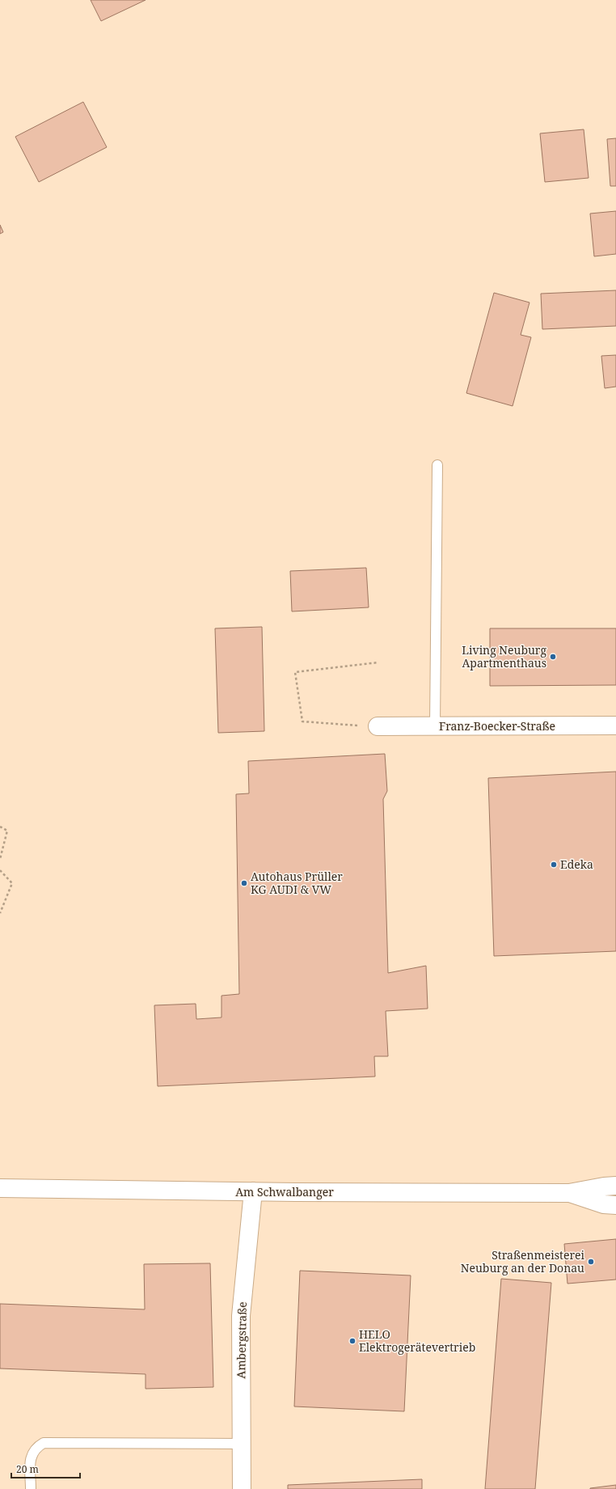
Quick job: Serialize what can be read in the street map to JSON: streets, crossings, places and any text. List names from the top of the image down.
{
  "streets": {
    "street": ["Franz-Boecker-Straße", "Am Schwalbanger", "Ambergstraße"]
  },
  "crossings": [
    ["Am Schwalbanger", "Ambergstraße"]
  ],
  "places": [
    "Living Neuburg Apartmenthaus",
    "Edeka",
    "Autohaus Prüller KG AUDI & VW",
    "Straßenmeisterei Neuburg an der Donau",
    "HELO Elektrogerätevertrieb"
  ],
  "scale_bar": "20 m"
}
